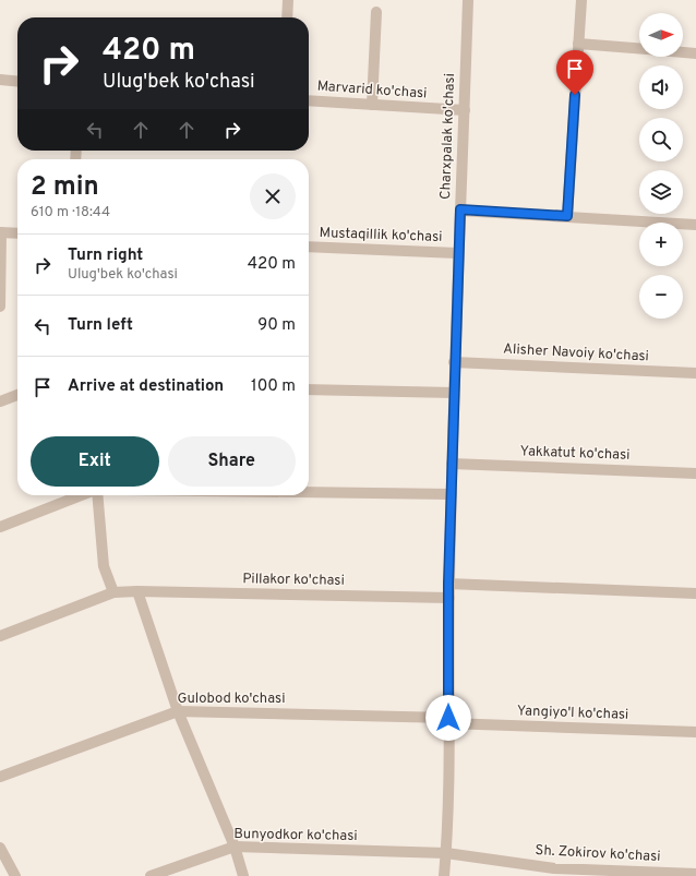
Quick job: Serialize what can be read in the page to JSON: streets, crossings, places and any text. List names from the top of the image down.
{
  "streets": {
    "street": [
      "Marvarid ko'chasi",
      "Charxpalak ko'chasi",
      "Mustaqillik ko'chasi",
      "Alisher Navoiy ko'chasi",
      "Yakkatut ko'chasi",
      "Pillakor ko'chasi",
      "Gulobod ko'chasi",
      "Yangiyo'l ko'chasi",
      "Bunyodkor ko'chasi",
      "Sh. Zokirov ko'chasi"
    ]
  },
  "crossings": [
    ["Marvarid ko'chasi", "Charxpalak ko'chasi"],
    ["Charxpalak ko'chasi", "Mustaqillik ko'chasi"],
    ["Charxpalak ko'chasi", "Alisher Navoiy ko'chasi"],
    ["Charxpalak ko'chasi", "Yakkatut ko'chasi"],
    ["Charxpalak ko'chasi", "Pillakor ko'chasi"],
    ["Charxpalak ko'chasi", "Gulobod ko'chasi"],
    ["Charxpalak ko'chasi", "Yangiyo'l ko'chasi"],
    ["Charxpalak ko'chasi", "Bunyodkor ko'chasi"],
    ["Charxpalak ko'chasi", "Sh. Zokirov ko'chasi"],
    ["Gulobod ko'chasi", "Yangiyo'l ko'chasi"],
    ["Bunyodkor ko'chasi", "Sh. Zokirov ko'chasi"]
  ],
  "north": "right",
  "page": {
    "map_buttons": ["+", "−"],
    "turn": ["420 m", "Ulug'bek ko'chasi"],
    "heading": ["2 min", "610 m · 18:44"],
    "list": [
      {
        "name": "Turn right",
        "note": "Ulug'bek ko'chasi",
        "value": "420 m"
      },
      {
        "name": "Turn left",
        "value": "90 m"
      },
      {
        "name": "Arrive at destination",
        "value": "100 m"
      }
    ],
    "buttons": ["Exit", "Share"]
  }
}
